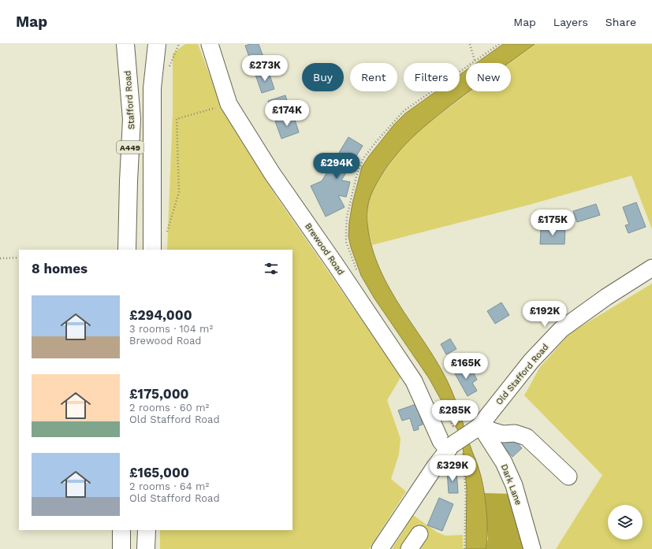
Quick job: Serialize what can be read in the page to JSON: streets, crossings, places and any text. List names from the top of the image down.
{
  "streets": {
    "highway": ["Stafford Road", "A449"],
    "street": ["Brewood Road", "Old Stafford Road", "Dark Lane"]
  },
  "crossings": [
    ["Brewood Road", "Old Stafford Road"],
    ["Old Stafford Road", "Dark Lane"]
  ],
  "page": {
    "header": "Map",
    "nav": ["Map", "Layers", "Share"],
    "price": [
      "£273K",
      "£174K",
      "£294K",
      "£175K",
      "£192K",
      "£165K",
      "£285K",
      "£329K"
    ],
    "chip": [
      "Buy",
      "Rent",
      "Filters",
      "New"
    ],
    "heading": "8 homes",
    "list": [
      {
        "name": "£294,000",
        "note": "3 rooms · 104 m² · Brewood Road"
      },
      {
        "name": "£175,000",
        "note": "2 rooms · 60 m² · Old Stafford Road"
      },
      {
        "name": "£165,000",
        "note": "2 rooms · 64 m² · Old Stafford Road"
      }
    ]
  }
}
